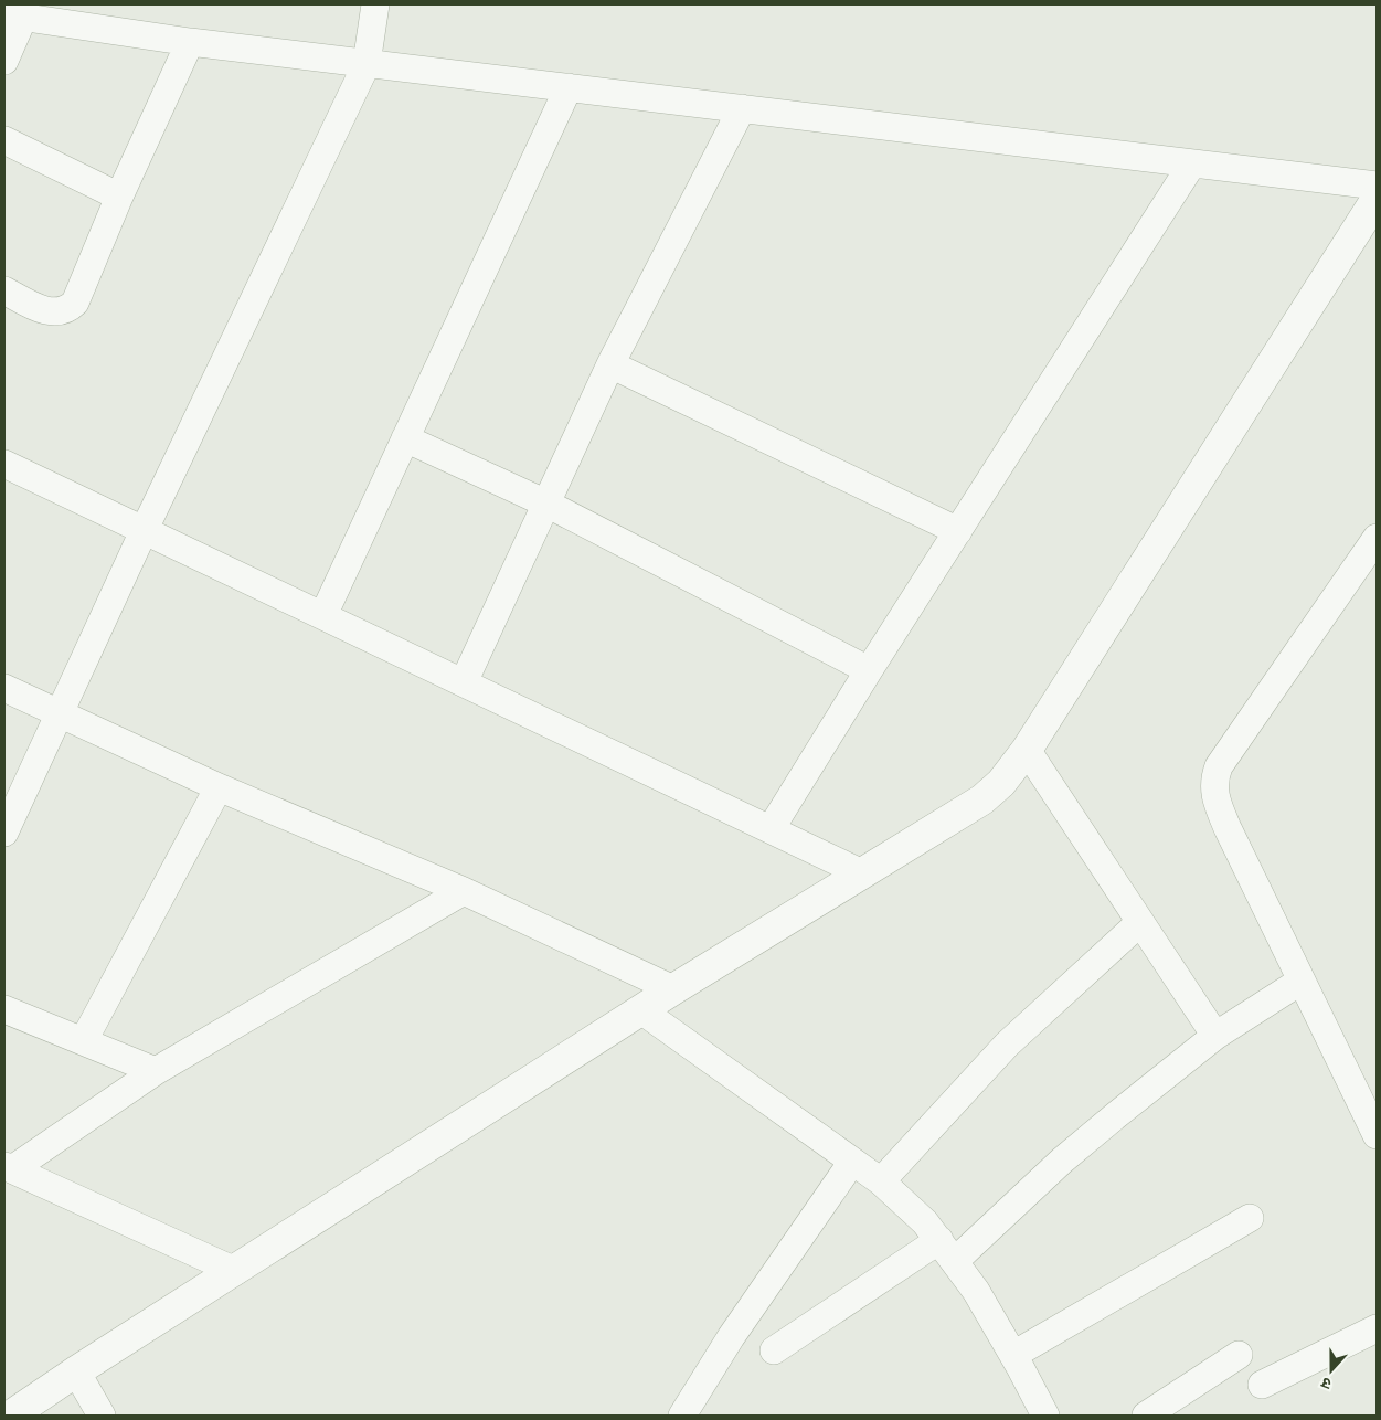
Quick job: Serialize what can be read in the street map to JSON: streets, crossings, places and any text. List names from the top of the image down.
{
  "north": "bottom"
}
